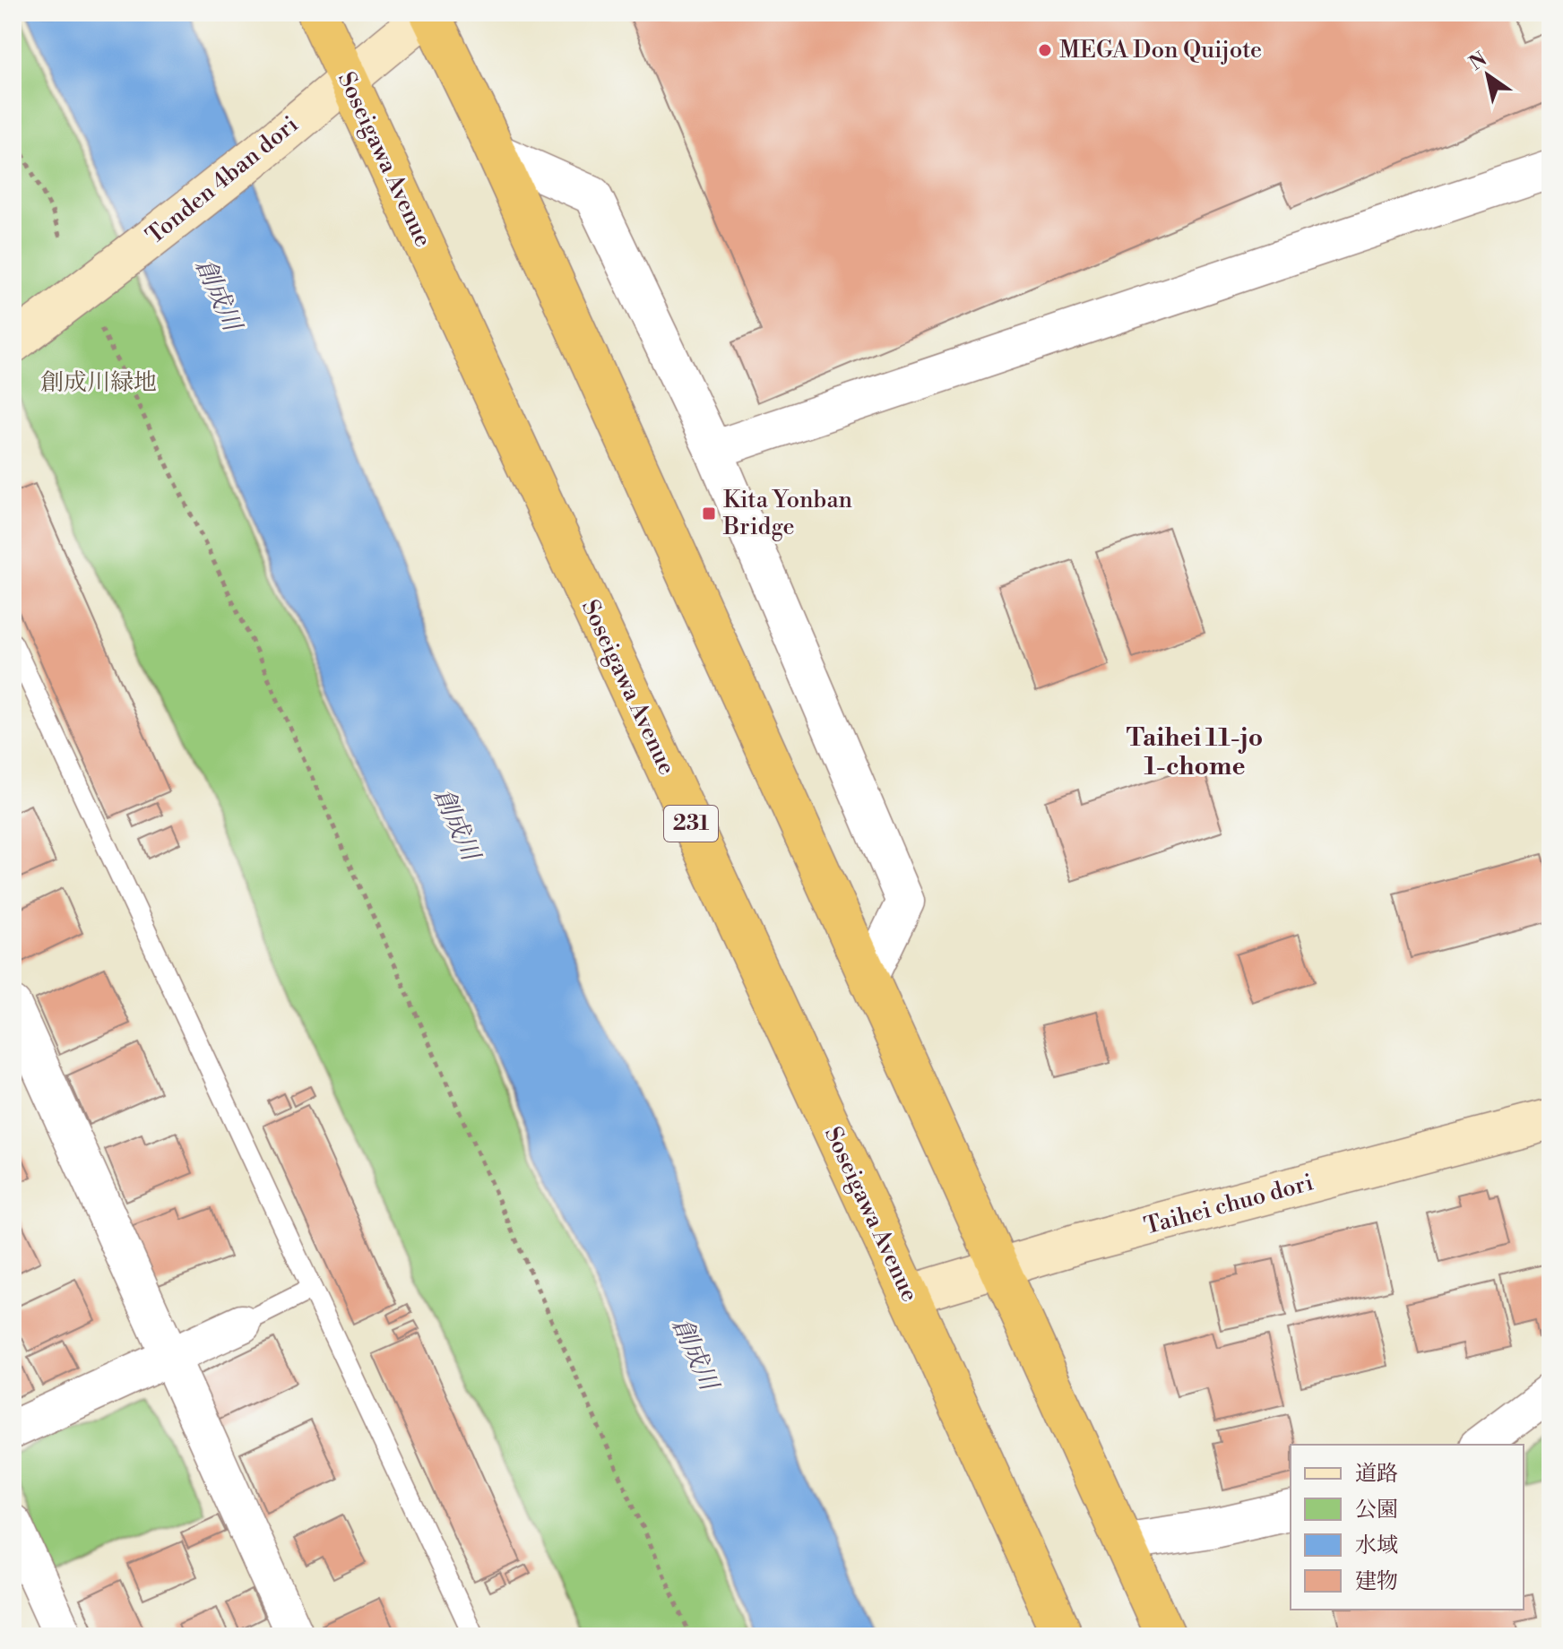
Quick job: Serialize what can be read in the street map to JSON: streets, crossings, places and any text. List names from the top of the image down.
{
  "streets": {
    "highway": ["Soseigawa Avenue", "231"],
    "street": ["Tonden 4ban dori", "Taihei chuo dori"]
  },
  "crossings": [
    ["Soseigawa Avenue", "Tonden 4ban dori"],
    ["Soseigawa Avenue", "Taihei chuo dori"]
  ],
  "districts": ["Taihei 11-jo 1-chome"],
  "water": ["創成川"],
  "parks": ["創成川緑地"],
  "places": {
    "other": ["MEGA Don Quijote"],
    "transit": ["Kita Yonban Bridge"]
  },
  "legend": [
    "道路",
    "公園",
    "水域",
    "建物"
  ],
  "north": "top left"
}
